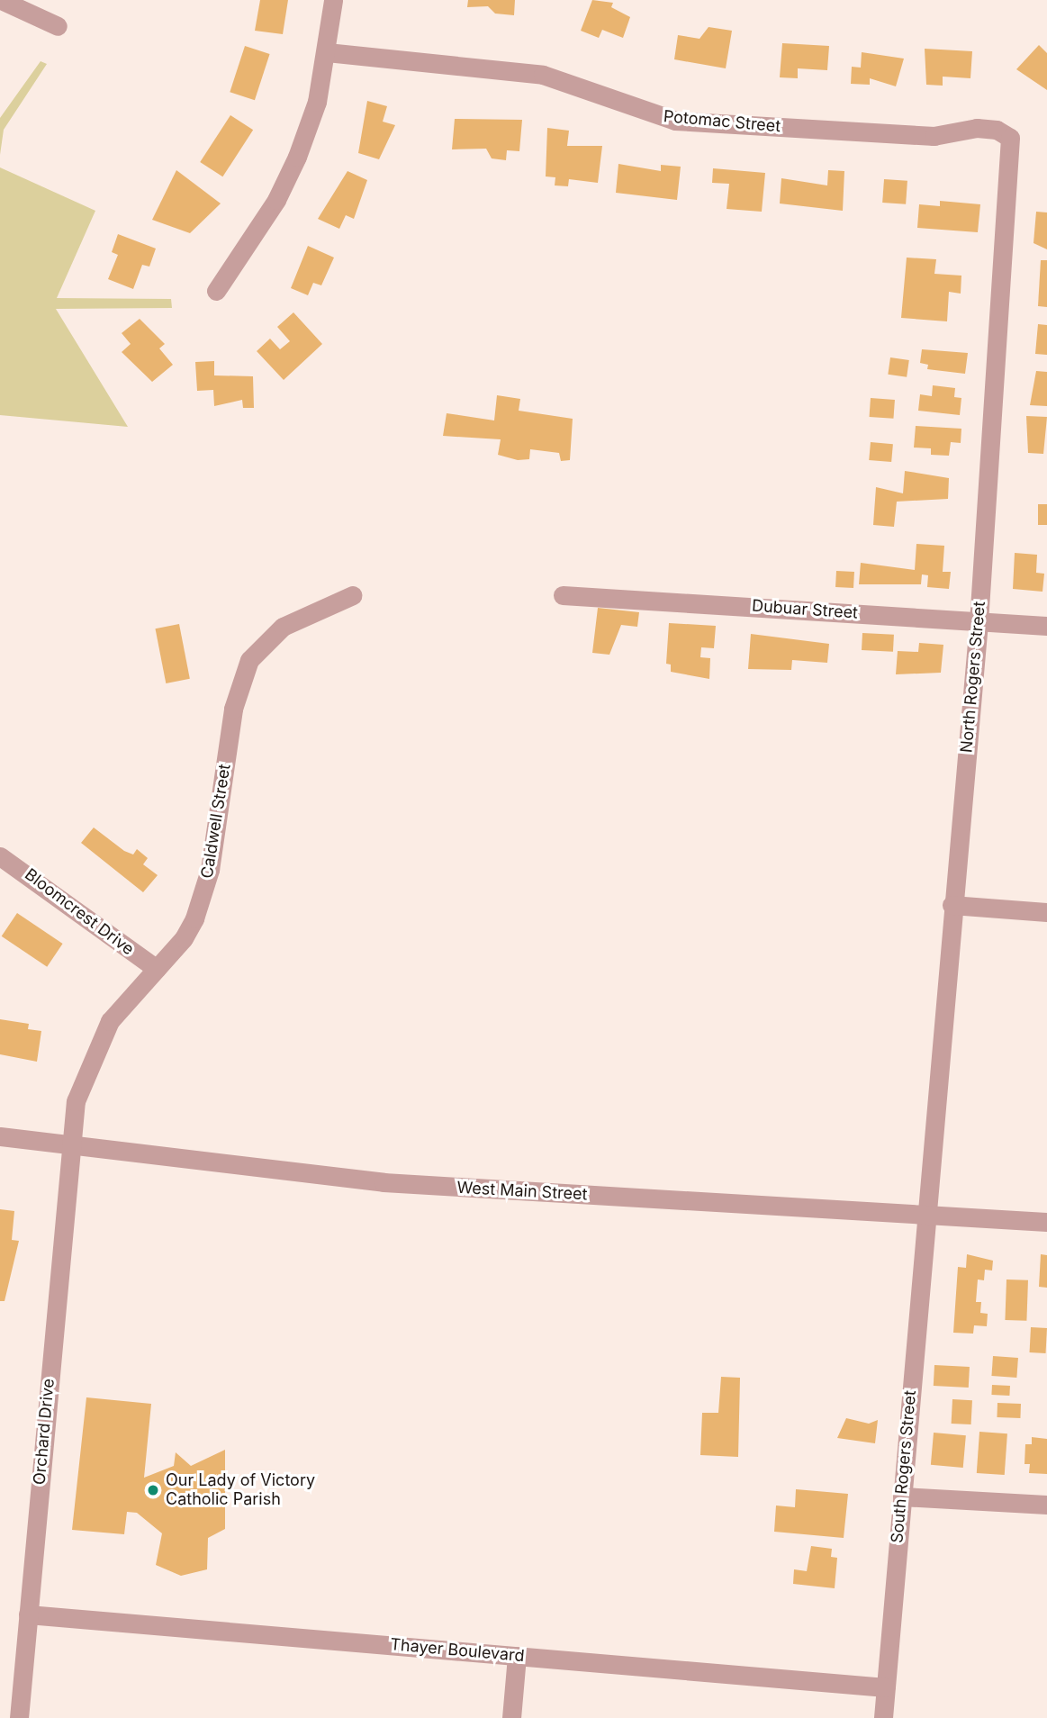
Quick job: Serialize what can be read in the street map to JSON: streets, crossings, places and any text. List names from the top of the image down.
{
  "streets": {
    "street": [
      "Potomac Street",
      "Dubuar Street",
      "North Rogers Street",
      "Caldwell Street",
      "Bloomcrest Drive",
      "West Main Street",
      "Orchard Drive",
      "South Rogers Street",
      "Thayer Boulevard"
    ]
  },
  "crossings": [
    ["Potomac Street", "North Rogers Street"],
    ["Dubuar Street", "North Rogers Street"],
    ["North Rogers Street", "West Main Street"],
    ["North Rogers Street", "South Rogers Street"],
    ["Caldwell Street", "Bloomcrest Drive"],
    ["Caldwell Street", "West Main Street"],
    ["Caldwell Street", "Orchard Drive"],
    ["West Main Street", "Orchard Drive"],
    ["West Main Street", "South Rogers Street"],
    ["Orchard Drive", "Thayer Boulevard"],
    ["South Rogers Street", "Thayer Boulevard"]
  ],
  "places": ["Our Lady of Victory Catholic Parish"]
}
